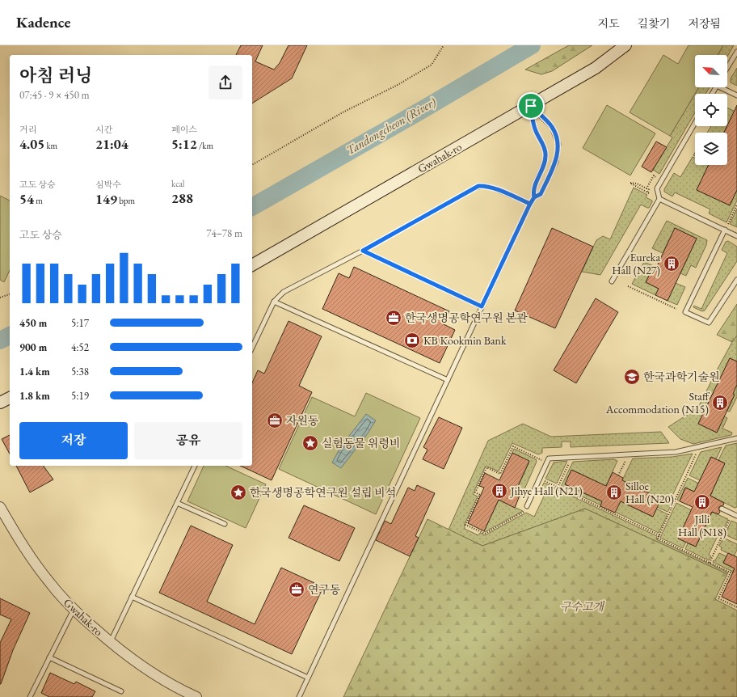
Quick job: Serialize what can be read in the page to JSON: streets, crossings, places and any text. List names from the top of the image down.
{
  "streets": {
    "main road": ["Gwahak-ro"]
  },
  "water": ["Tandongcheon (River)"],
  "parks": ["구수고개"],
  "places": {
    "building": [
      "Eureka Hall (N27)",
      "Staff Accommodation (N15)",
      "Jihye Hall (N21)",
      "Silloe Hall (N20)",
      "Jilli Hall (N18)"
    ],
    "office": ["한국생명공학연구원 본관", "자원동", "연구동"],
    "bank": ["KB Kookmin Bank"],
    "school or university": ["한국과학기술원"],
    "place": ["실험동물 위령비", "한국생명공학연구원 설립 비석"]
  },
  "north": "top left",
  "page": {
    "header": "Kadence",
    "nav": ["지도", "길찾기", "저장됨"],
    "heading": ["아침 러닝", "07:45 · 9 × 450 m"],
    "stats": [
      ["거리", "4.05 km"],
      ["시간", "21:04"],
      ["페이스", "5:12 /km"],
      ["고도 상승", "54 m"],
      ["심박수", "149 bpm"],
      ["kcal", "288"]
    ],
    "chart": ["고도 상승", "74–78 m"],
    "list": [
      {
        "name": "450 m",
        "note": "5:17"
      },
      {
        "name": "900 m",
        "note": "4:52"
      },
      {
        "name": "1.4 km",
        "note": "5:38"
      },
      {
        "name": "1.8 km",
        "note": "5:19"
      }
    ],
    "buttons": ["저장", "공유"]
  }
}
